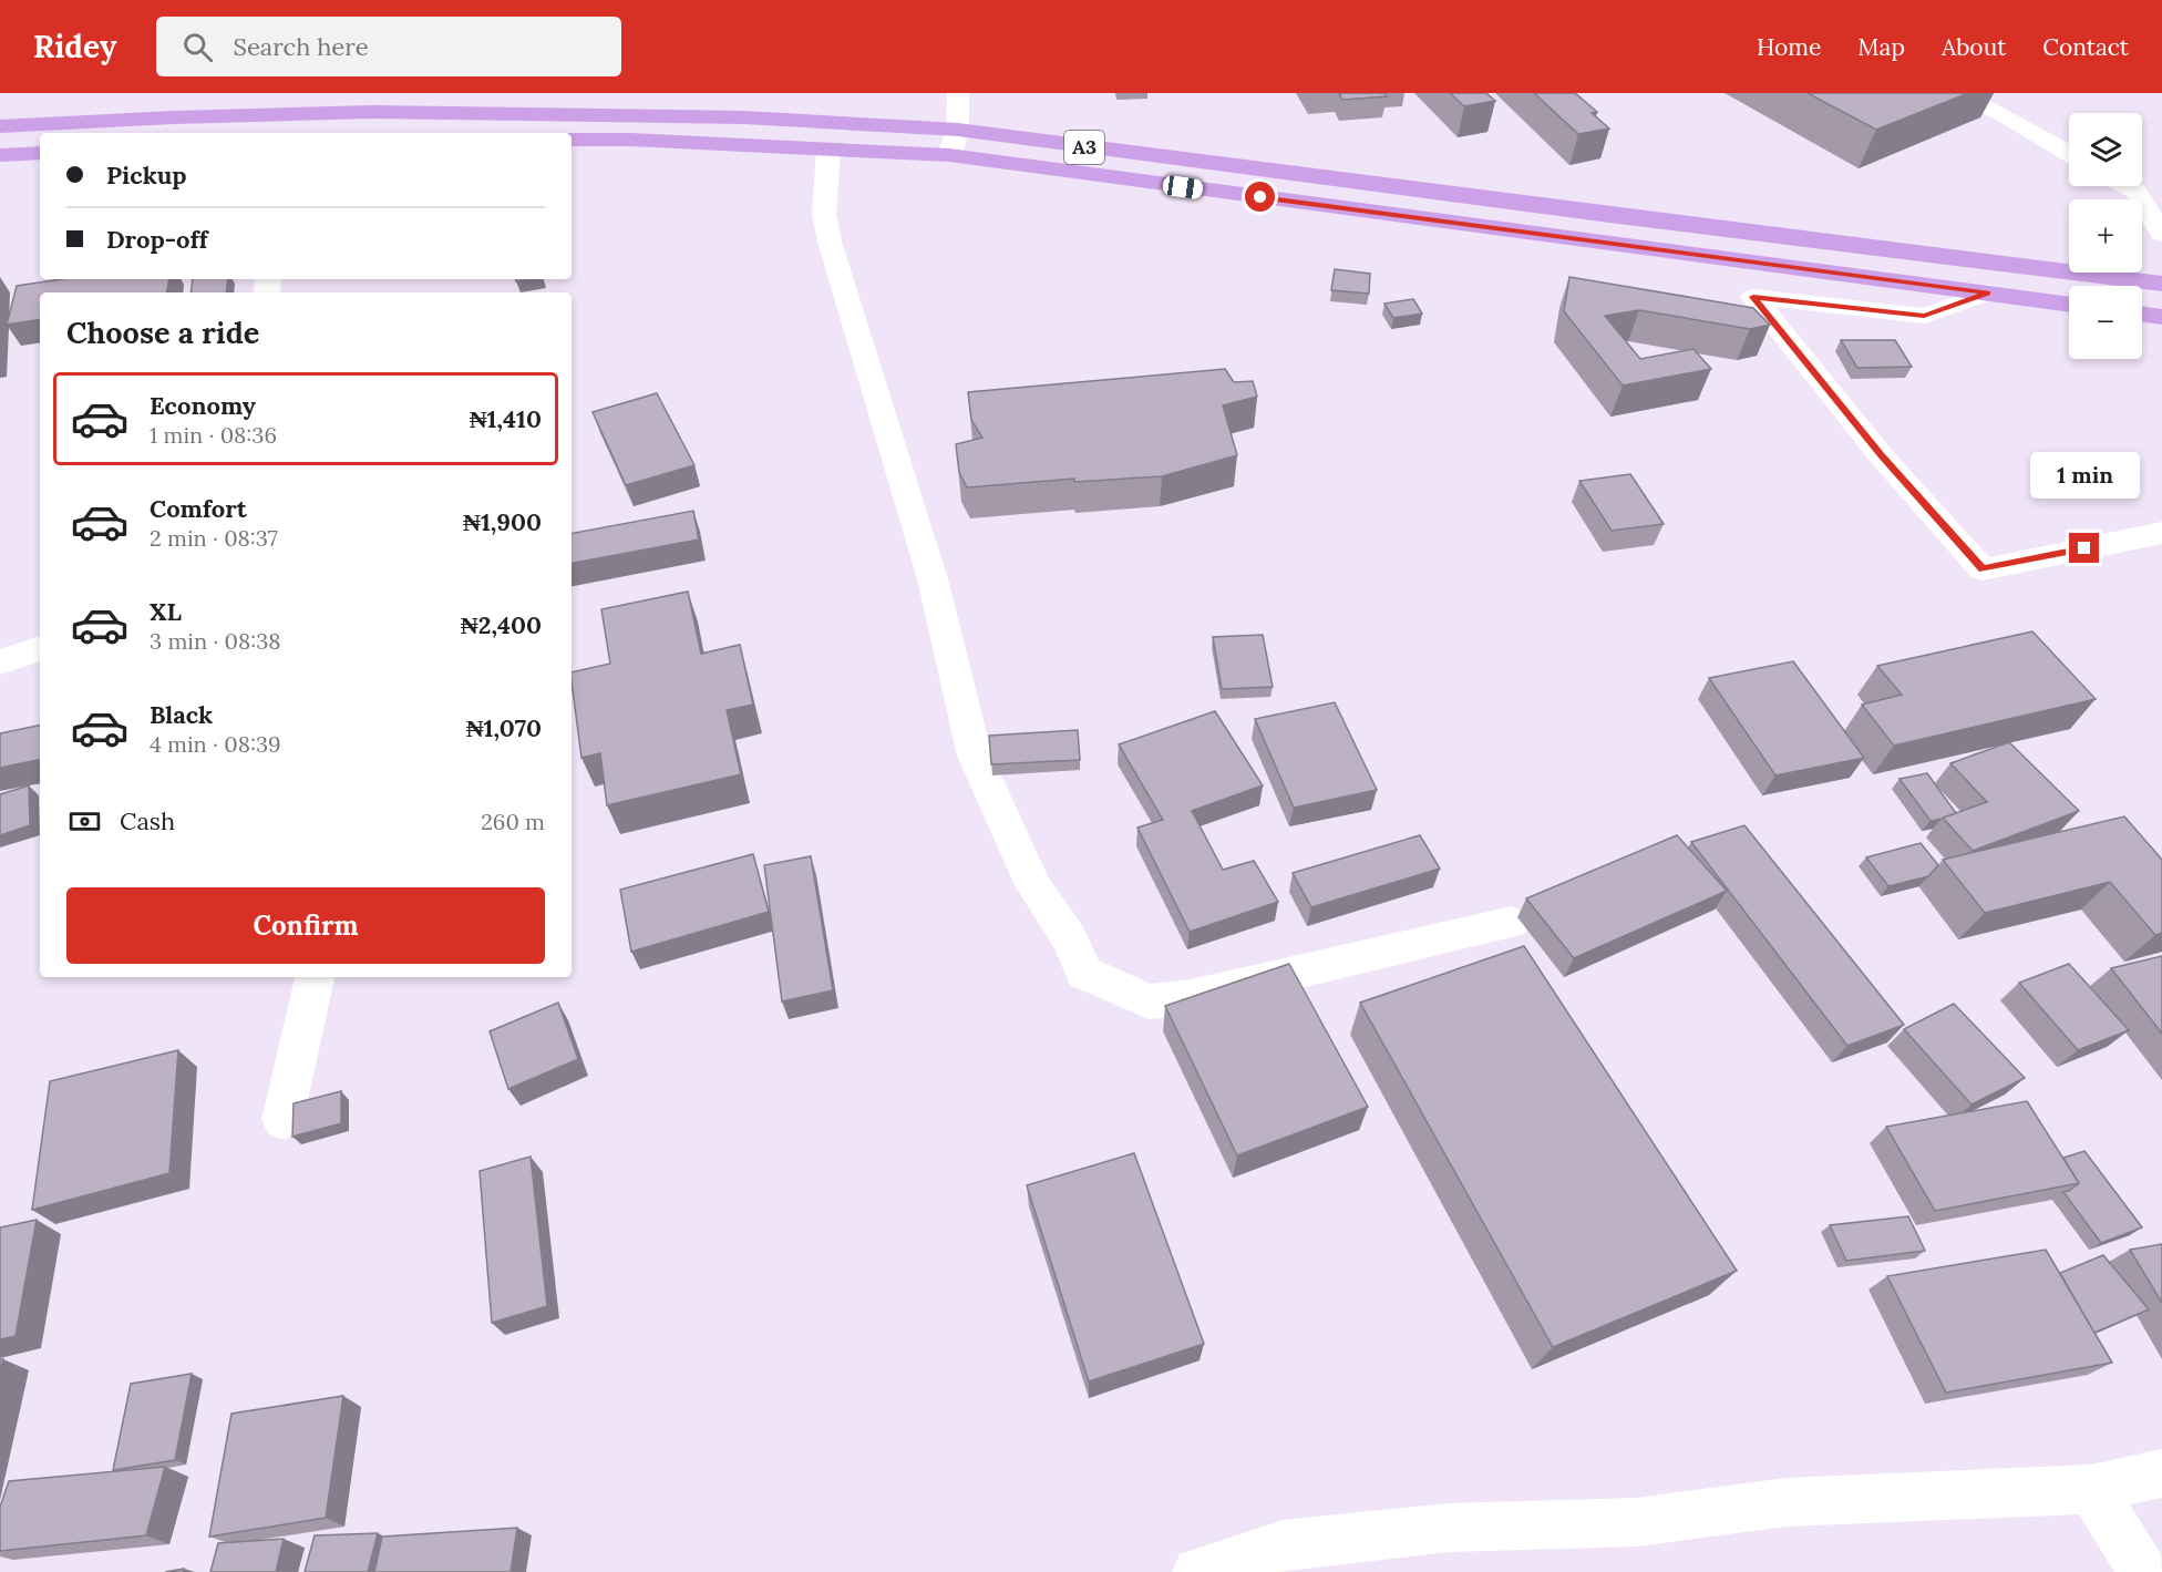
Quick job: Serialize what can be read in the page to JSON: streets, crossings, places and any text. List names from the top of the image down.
{
  "streets": {
    "highway": ["A3"]
  },
  "page": {
    "header": "Ridey",
    "search": "Search here",
    "nav": [
      "Home",
      "Map",
      "About",
      "Contact"
    ],
    "map_buttons": ["+", "−"],
    "banner": ["Pickup", "Drop-off"],
    "heading": "Choose a ride",
    "list": [
      {
        "name": "Economy",
        "note": "1 min · 08:36",
        "value": "₦1,410"
      },
      {
        "name": "Comfort",
        "note": "2 min · 08:37",
        "value": "₦1,900"
      },
      {
        "name": "XL",
        "note": "3 min · 08:38",
        "value": "₦2,400"
      },
      {
        "name": "Black",
        "note": "4 min · 08:39",
        "value": "₦1,070"
      }
    ],
    "bubble": "1 min",
    "pay": ["Cash", "260 m"],
    "buttons": "Confirm"
  }
}
